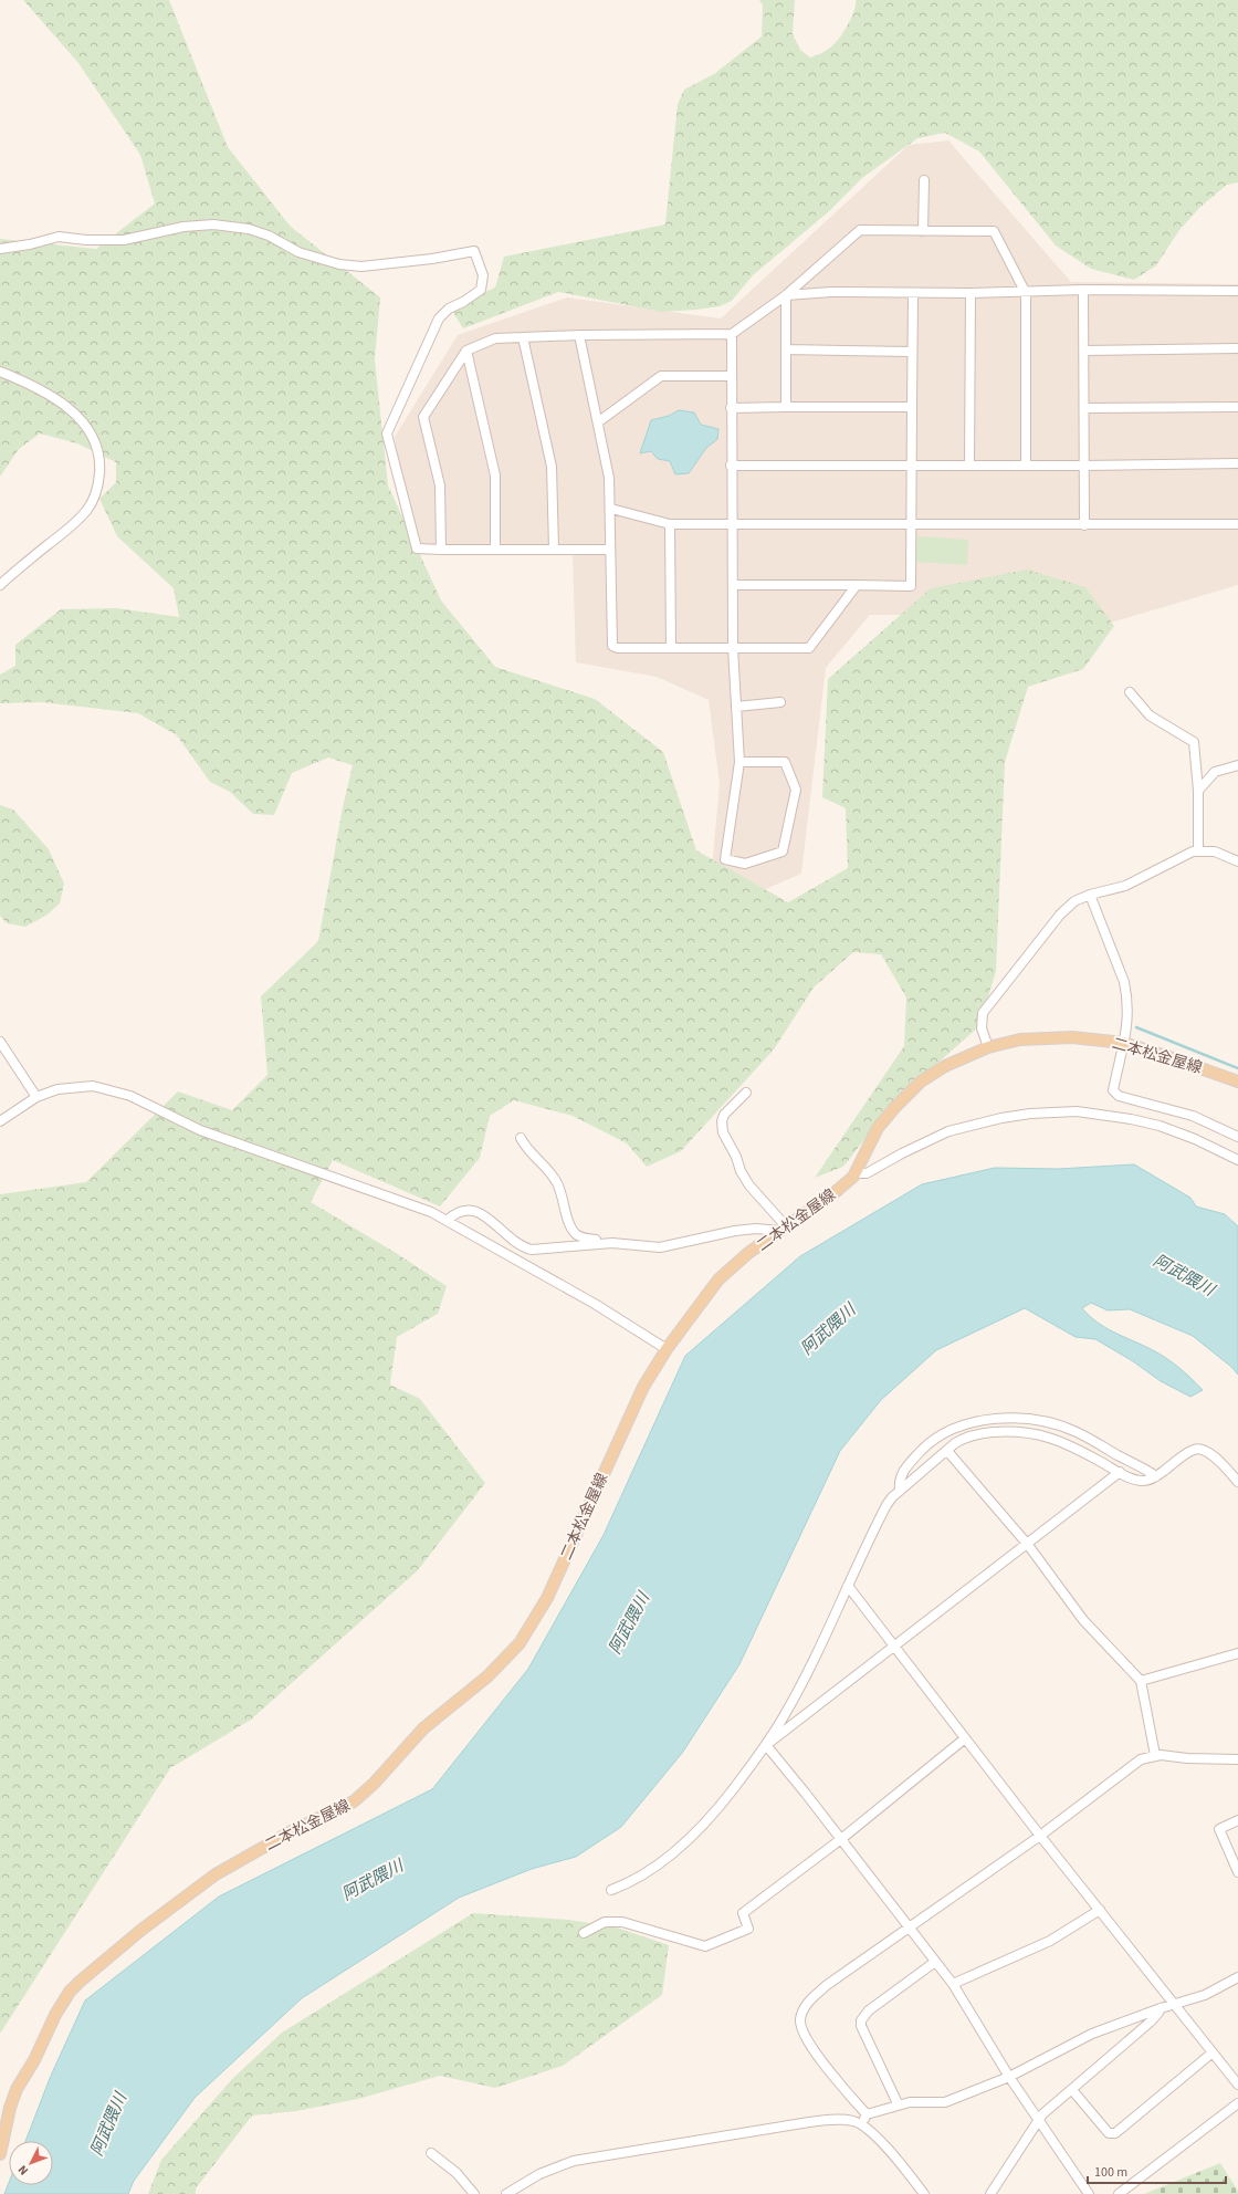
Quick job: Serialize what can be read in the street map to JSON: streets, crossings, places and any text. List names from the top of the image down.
{
  "streets": {
    "main road": ["二本松金屋線"]
  },
  "water": ["阿武隈川"],
  "scale_bar": "100 m",
  "north": "bottom left"
}
